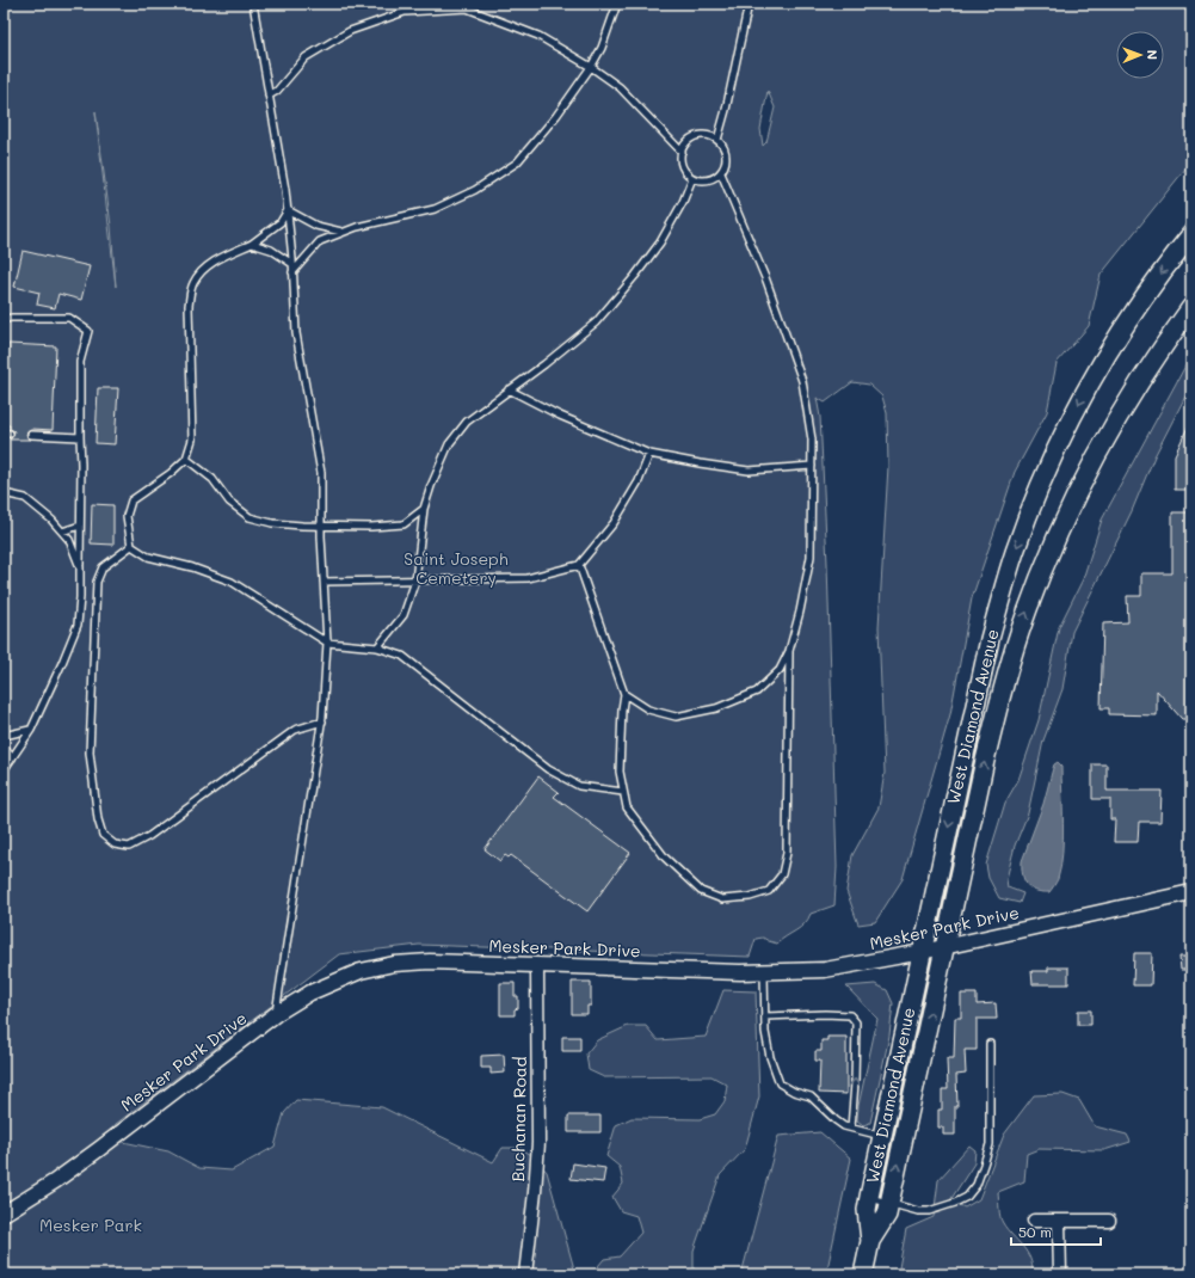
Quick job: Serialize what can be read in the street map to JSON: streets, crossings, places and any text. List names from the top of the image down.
{
  "streets": {
    "main road": ["West Diamond Avenue"],
    "street": ["Mesker Park Drive", "Buchanan Road"]
  },
  "crossings": [
    ["West Diamond Avenue", "Mesker Park Drive"],
    ["Mesker Park Drive", "Buchanan Road"]
  ],
  "parks": ["Saint Joseph Cemetery", "Mesker Park"],
  "scale_bar": "50 m",
  "north": "right"
}
